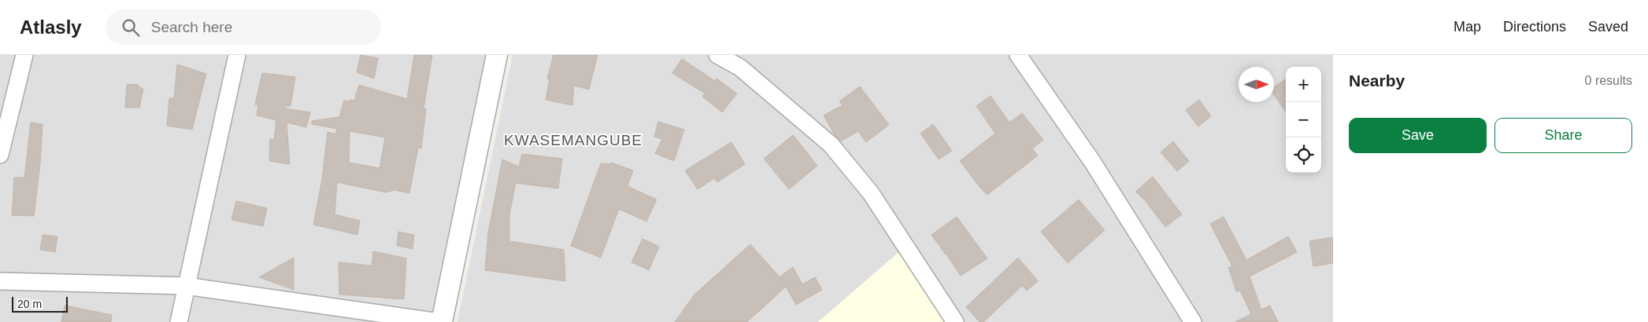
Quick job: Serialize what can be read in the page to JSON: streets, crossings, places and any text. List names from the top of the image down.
{
  "districts": ["KWASEMANGUBE"],
  "scale_bar": "20 m",
  "north": "right",
  "page": {
    "header": "Atlasly",
    "search": "Search here",
    "nav": ["Map", "Directions", "Saved"],
    "heading": ["Nearby", "0 results"],
    "map_buttons": ["+", "−"],
    "buttons": ["Save", "Share"],
    "scale": "20 m"
  }
}
